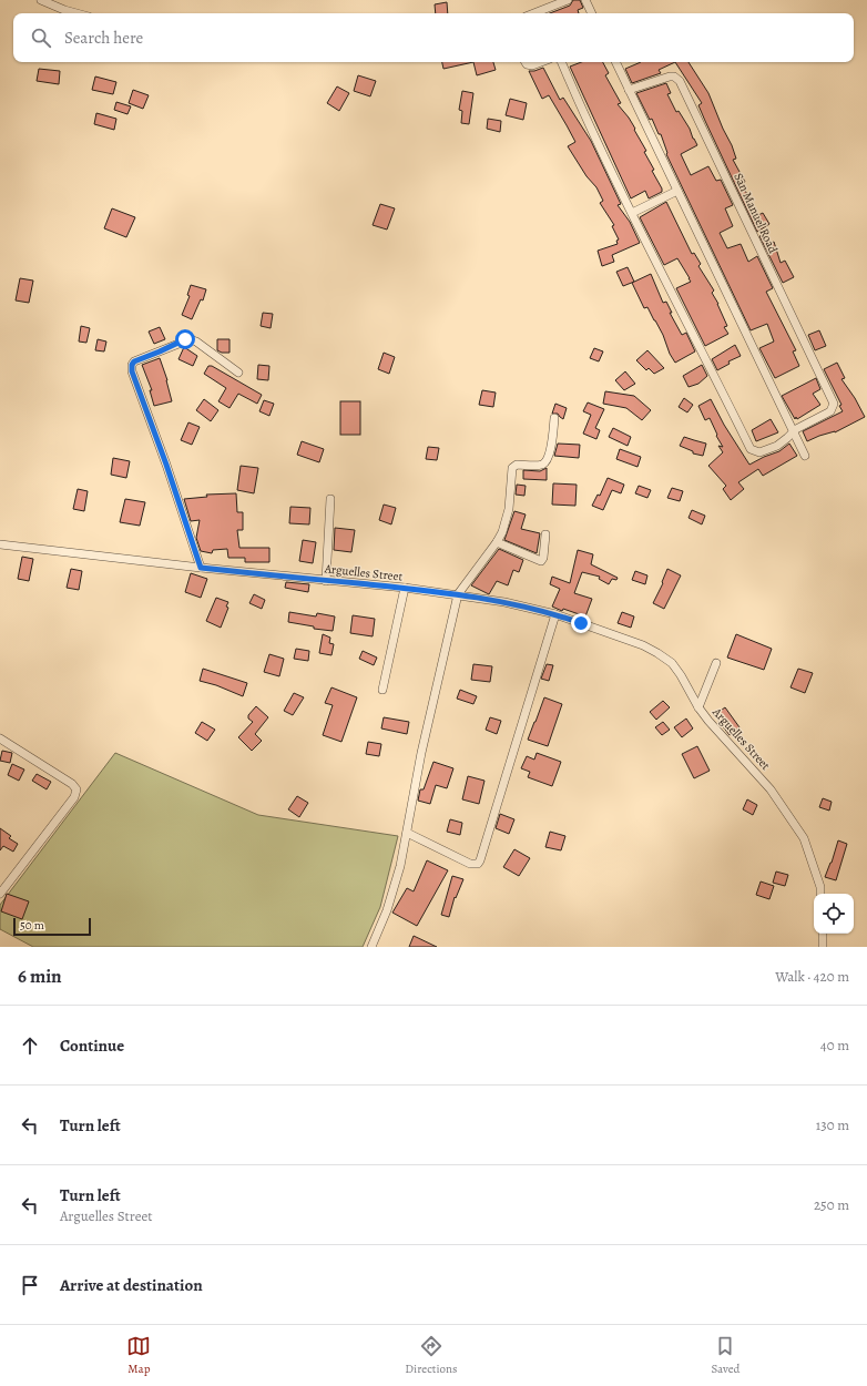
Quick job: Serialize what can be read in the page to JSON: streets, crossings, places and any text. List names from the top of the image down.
{
  "streets": {
    "street": ["San Manuel Road", "Arguelles Street"]
  },
  "scale_bar": "50 m",
  "page": {
    "search": "Search here",
    "scale": "50 m",
    "heading": ["6 min", "Walk · 420 m"],
    "list": [
      ["Continue", "40 m"],
      ["Turn left", "130 m"],
      ["Turn left", "Arguelles Street", "250 m"],
      "Arrive at destination"
    ],
    "nav": ["Map", "Directions", "Saved"]
  }
}
